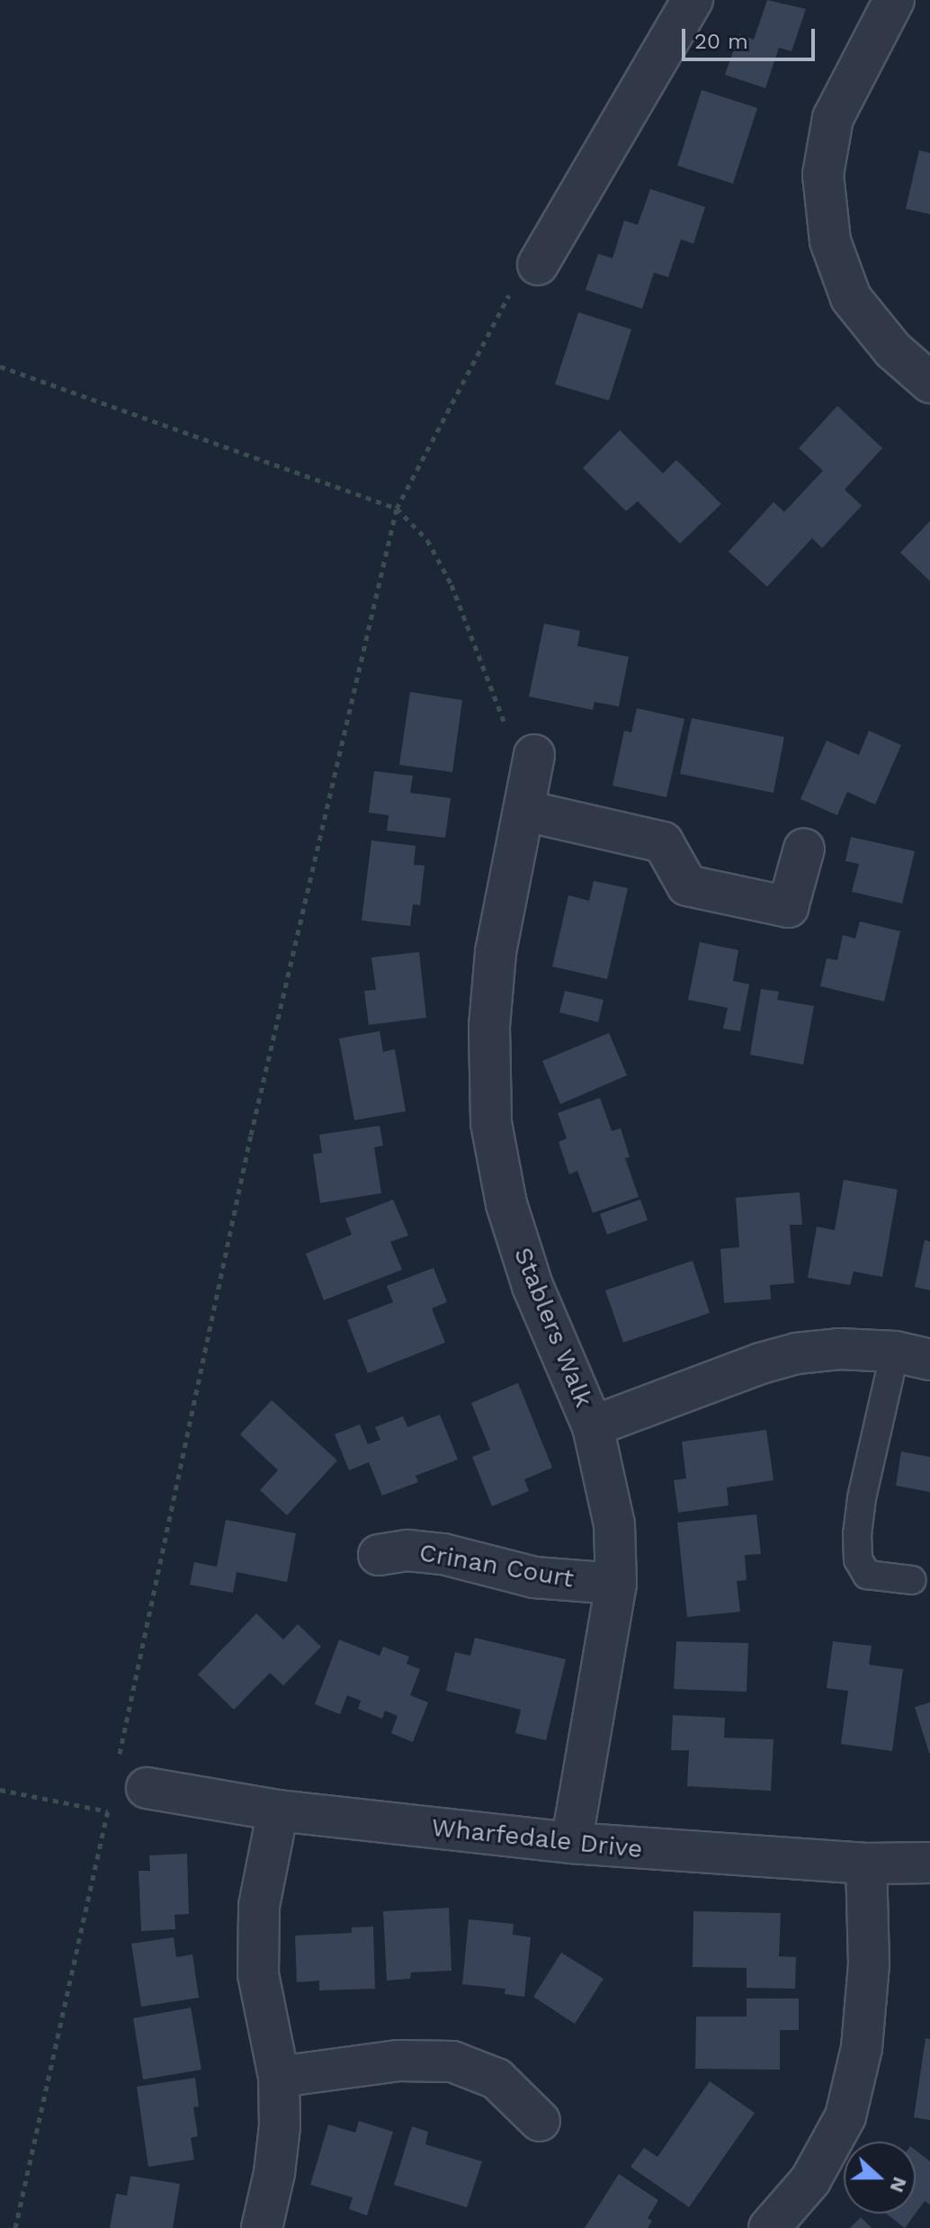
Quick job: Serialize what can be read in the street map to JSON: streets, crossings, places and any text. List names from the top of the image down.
{
  "streets": {
    "street": ["Stablers Walk", "Crinan Court", "Wharfedale Drive"]
  },
  "crossings": [
    ["Stablers Walk", "Crinan Court"],
    ["Stablers Walk", "Wharfedale Drive"]
  ],
  "scale_bar": "20 m",
  "north": "right"
}
